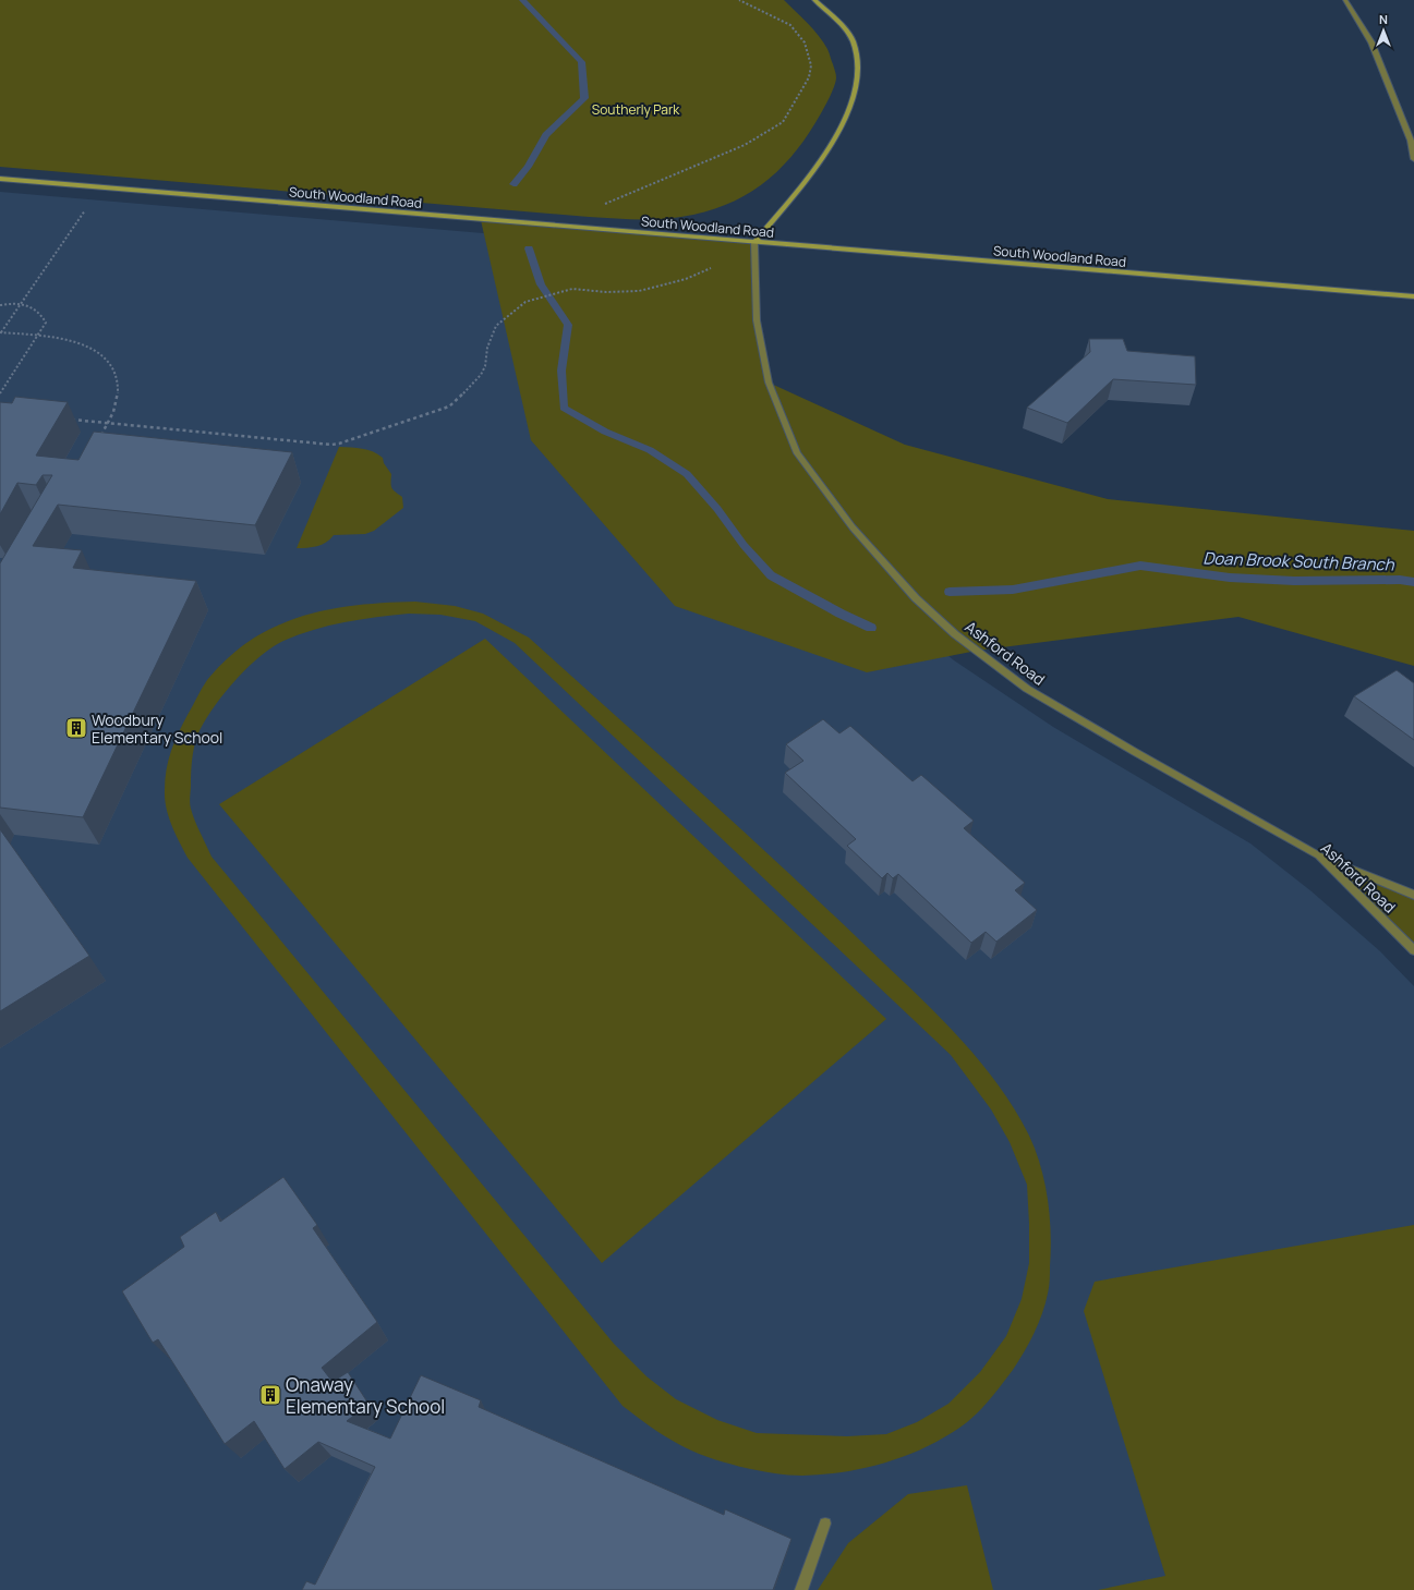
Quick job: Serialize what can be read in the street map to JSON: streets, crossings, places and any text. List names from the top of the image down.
{
  "streets": {
    "street": ["South Woodland Road", "Ashford Road"]
  },
  "crossings": [
    ["South Woodland Road", "Ashford Road"]
  ],
  "water": ["Doan Brook South Branch"],
  "parks": ["Southerly Park"],
  "places": {
    "building": ["Woodbury Elementary School", "Onaway Elementary School"]
  },
  "north": "top"
}
